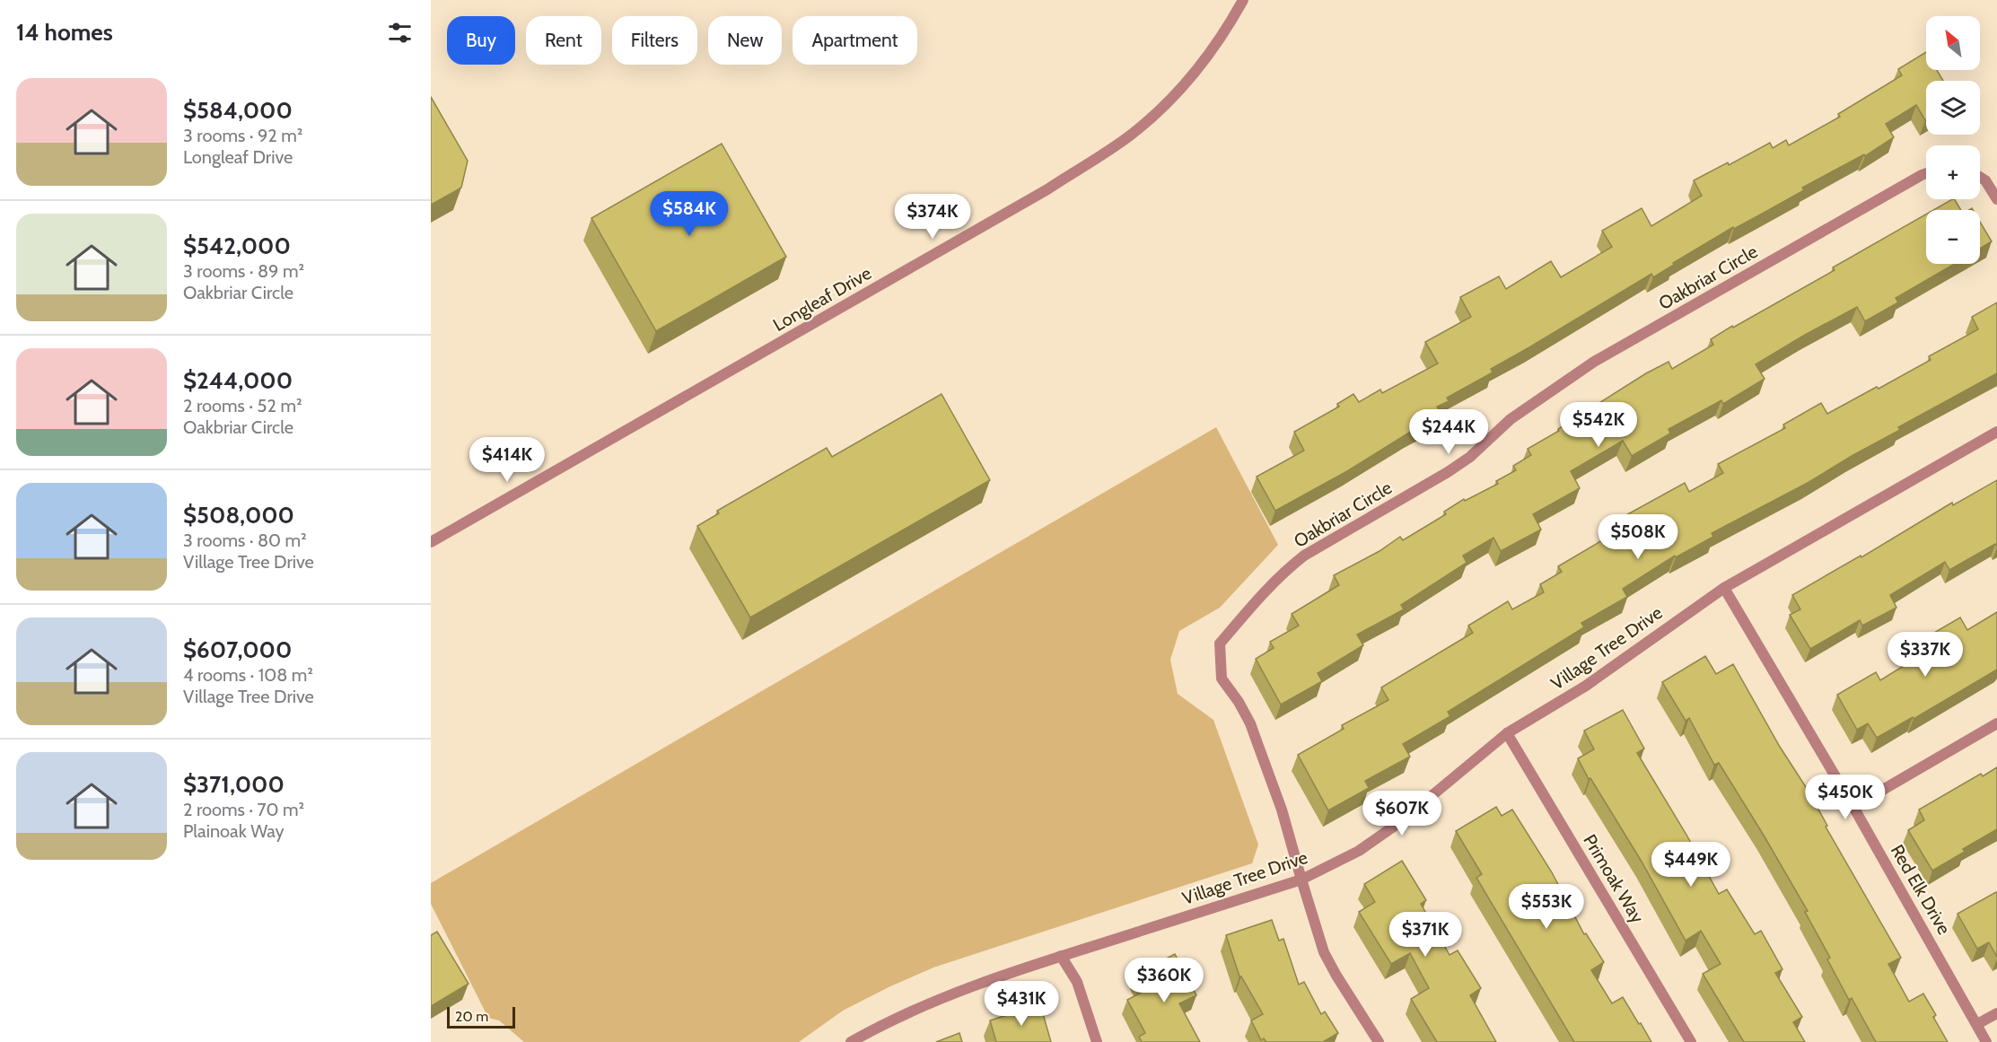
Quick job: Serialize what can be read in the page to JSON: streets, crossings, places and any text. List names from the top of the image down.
{
  "streets": {
    "street": [
      "Oakbriar Circle",
      "Longleaf Drive",
      "Village Tree Drive",
      "Primoak Way",
      "Red Elk Drive"
    ]
  },
  "crossings": [
    ["Oakbriar Circle", "Village Tree Drive"],
    ["Village Tree Drive", "Primoak Way"],
    ["Village Tree Drive", "Red Elk Drive"]
  ],
  "scale_bar": "20 m",
  "north": "top left",
  "page": {
    "heading": "14 homes",
    "map_buttons": ["+", "−"],
    "chip": [
      "Buy",
      "Rent",
      "Filters",
      "New",
      "Apartment"
    ],
    "list": [
      {
        "name": "$584,000",
        "note": "3 rooms · 92 m² · Longleaf Drive"
      },
      {
        "name": "$542,000",
        "note": "3 rooms · 89 m² · Oakbriar Circle"
      },
      {
        "name": "$244,000",
        "note": "2 rooms · 52 m² · Oakbriar Circle"
      },
      {
        "name": "$508,000",
        "note": "3 rooms · 80 m² · Village Tree Drive"
      },
      {
        "name": "$607,000",
        "note": "4 rooms · 108 m² · Village Tree Drive"
      },
      {
        "name": "$371,000",
        "note": "2 rooms · 70 m² · Plainoak Way"
      }
    ],
    "price": [
      "$584K",
      "$374K",
      "$542K",
      "$244K",
      "$414K",
      "$508K",
      "$337K",
      "$450K",
      "$607K",
      "$449K",
      "$553K",
      "$371K",
      "$360K",
      "$431K"
    ],
    "scale": "20 m"
  }
}
